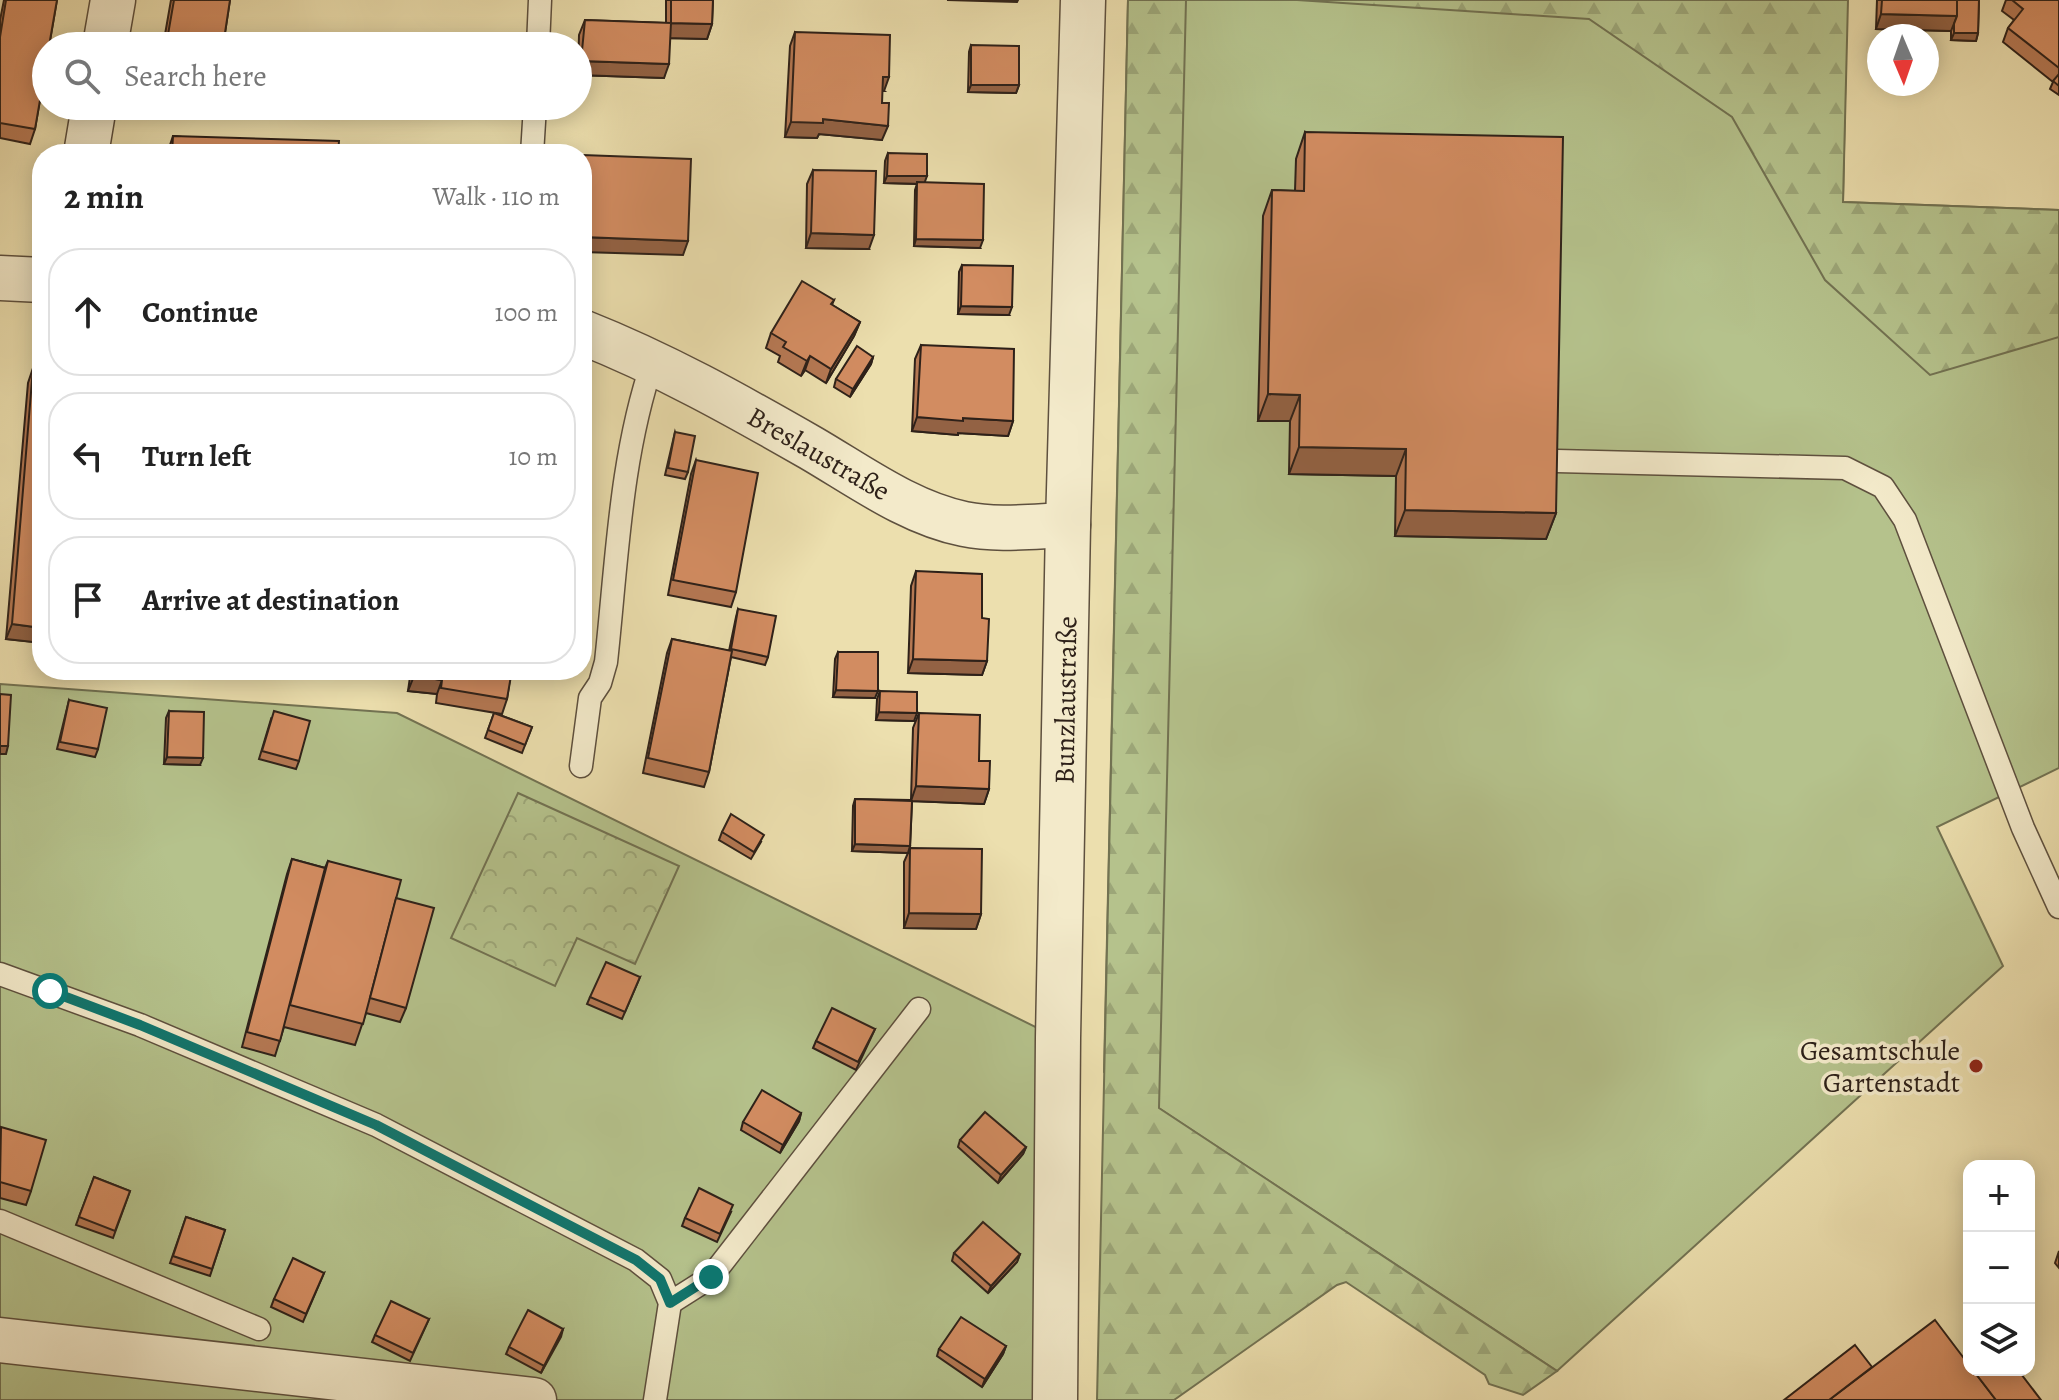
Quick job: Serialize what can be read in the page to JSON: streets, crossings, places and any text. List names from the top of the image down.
{
  "streets": {
    "street": ["Breslaustraße", "Bunzlaustraße"]
  },
  "crossings": [
    ["Breslaustraße", "Bunzlaustraße"]
  ],
  "places": ["Gesamtschule Gartenstadt"],
  "north": "bottom",
  "page": {
    "search": "Search here",
    "heading": ["2 min", "Walk · 110 m"],
    "list": [
      ["Continue", "100 m"],
      ["Turn left", "10 m"],
      "Arrive at destination"
    ],
    "map_buttons": ["+", "−"]
  }
}
